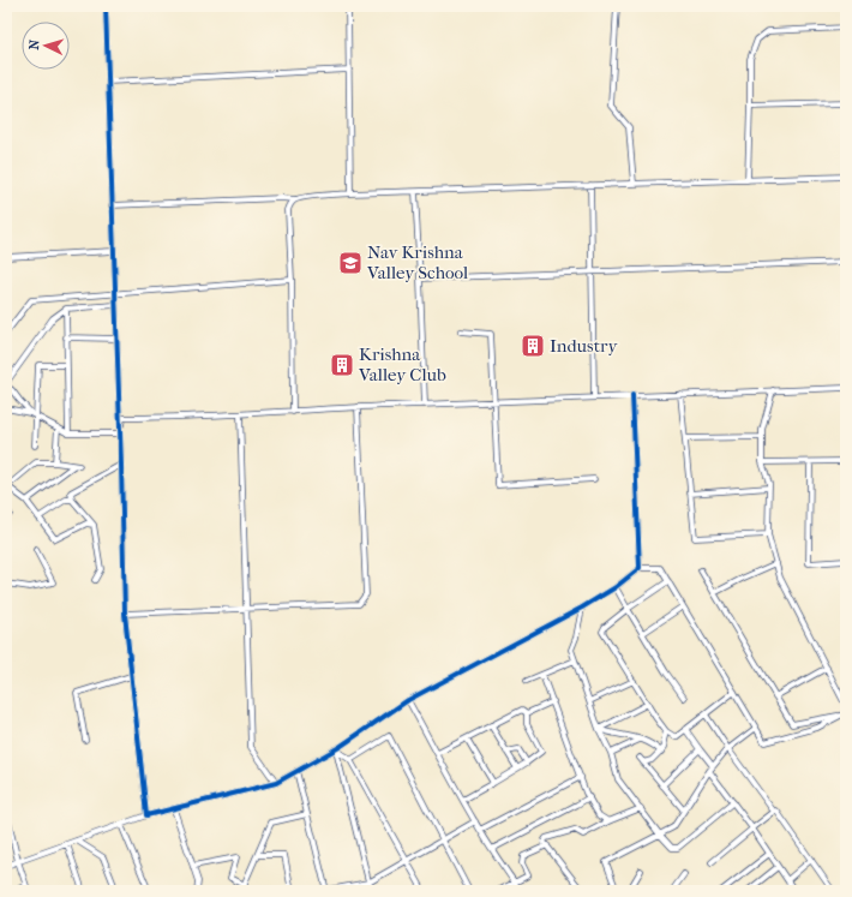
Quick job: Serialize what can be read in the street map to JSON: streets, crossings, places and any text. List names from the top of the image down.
{
  "places": {
    "school or university": ["Nav Krishna Valley School"],
    "building": ["Industry", "Krishna Valley Club"]
  },
  "north": "left"
}
